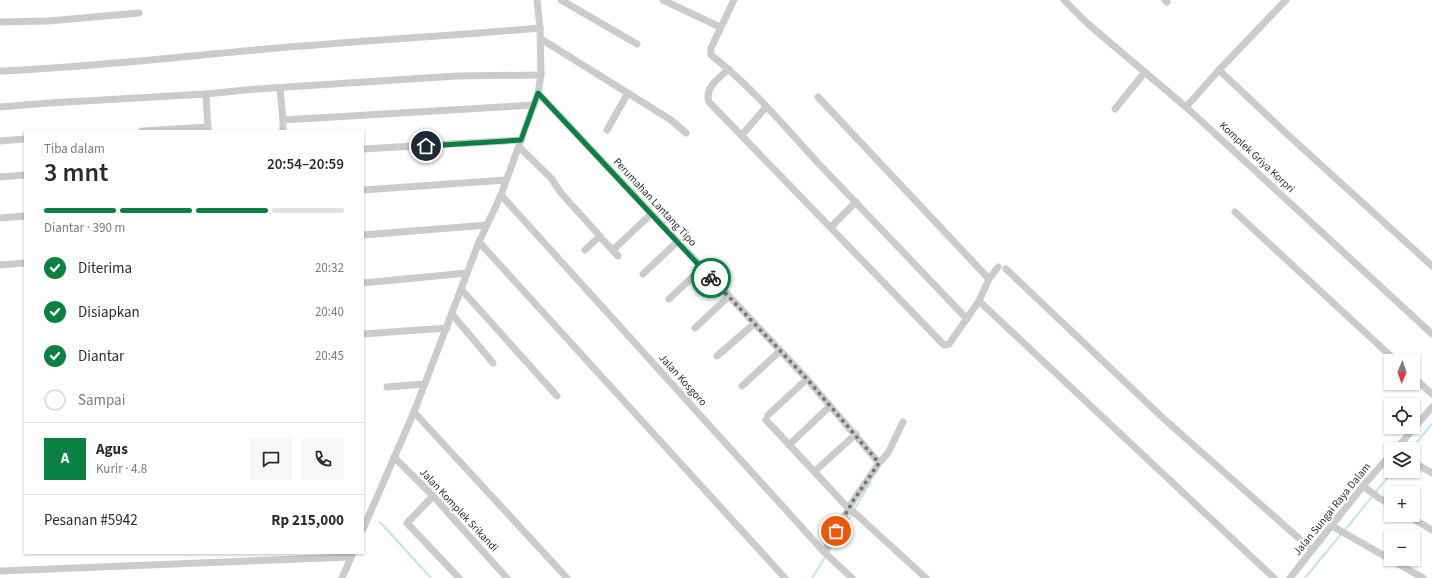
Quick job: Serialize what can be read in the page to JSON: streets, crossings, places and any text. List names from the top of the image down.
{
  "streets": {
    "street": [
      "Komplek Griya Korpri",
      "Perumahan Lantang Tipo",
      "Jalan Kosgoro",
      "Jalan Sungai Raya Dalam",
      "Jalan Komplek Srikandi"
    ]
  },
  "north": "bottom",
  "page": {
    "heading": ["3 mnt", "Tiba dalam", "20:54–20:59"],
    "panel": [
      "Agus",
      "Kurir · 4.8",
      "Pesanan #5942",
      "Rp 215,000"
    ],
    "bar": "Diantar · 390 m",
    "list": [
      ["Diterima", "20:32"],
      ["Disiapkan", "20:40"],
      ["Diantar", "20:45"],
      "Sampai"
    ],
    "map_buttons": ["+", "−"],
    "round": "A"
  }
}
